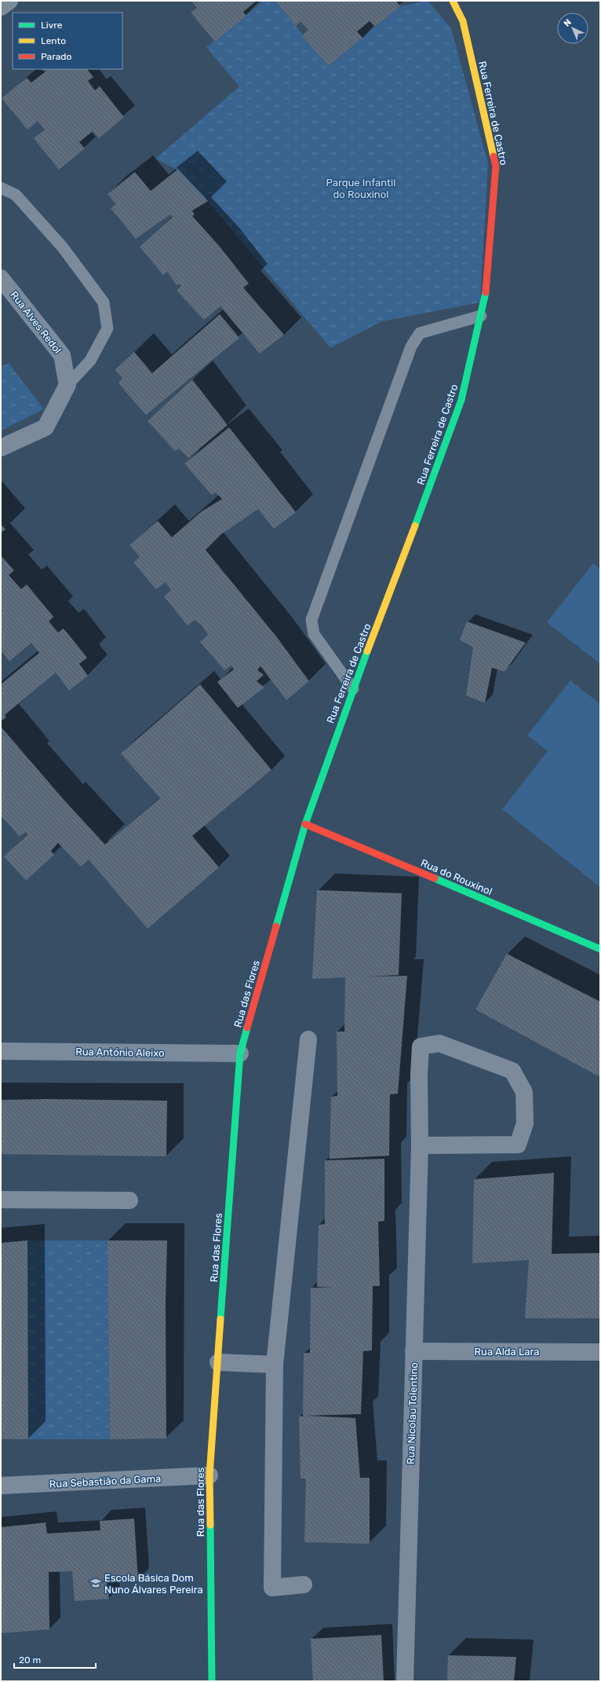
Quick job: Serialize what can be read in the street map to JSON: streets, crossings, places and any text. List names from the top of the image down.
{
  "streets": {
    "main road": ["Rua Ferreira de Castro", "Rua do Rouxinol", "Rua das Flores"],
    "street": [
      "Rua Alves Redol",
      "Rua António Aleixo",
      "Rua Alda Lara",
      "Rua Nicolau Tolentino",
      "Rua Sebastião da Gama"
    ]
  },
  "crossings": [
    ["Rua Ferreira de Castro", "Rua do Rouxinol"],
    ["Rua Ferreira de Castro", "Rua das Flores"],
    ["Rua do Rouxinol", "Rua das Flores"],
    ["Rua das Flores", "Rua António Aleixo"],
    ["Rua das Flores", "Rua Sebastião da Gama"],
    ["Rua Alda Lara", "Rua Nicolau Tolentino"]
  ],
  "parks": ["Parque Infantil do Rouxinol"],
  "places": {
    "school or university": ["Escola Básica Dom Nuno Álvares Pereira"]
  },
  "legend": ["Livre", "Lento", "Parado"],
  "scale_bar": "20 m",
  "north": "top left"
}
